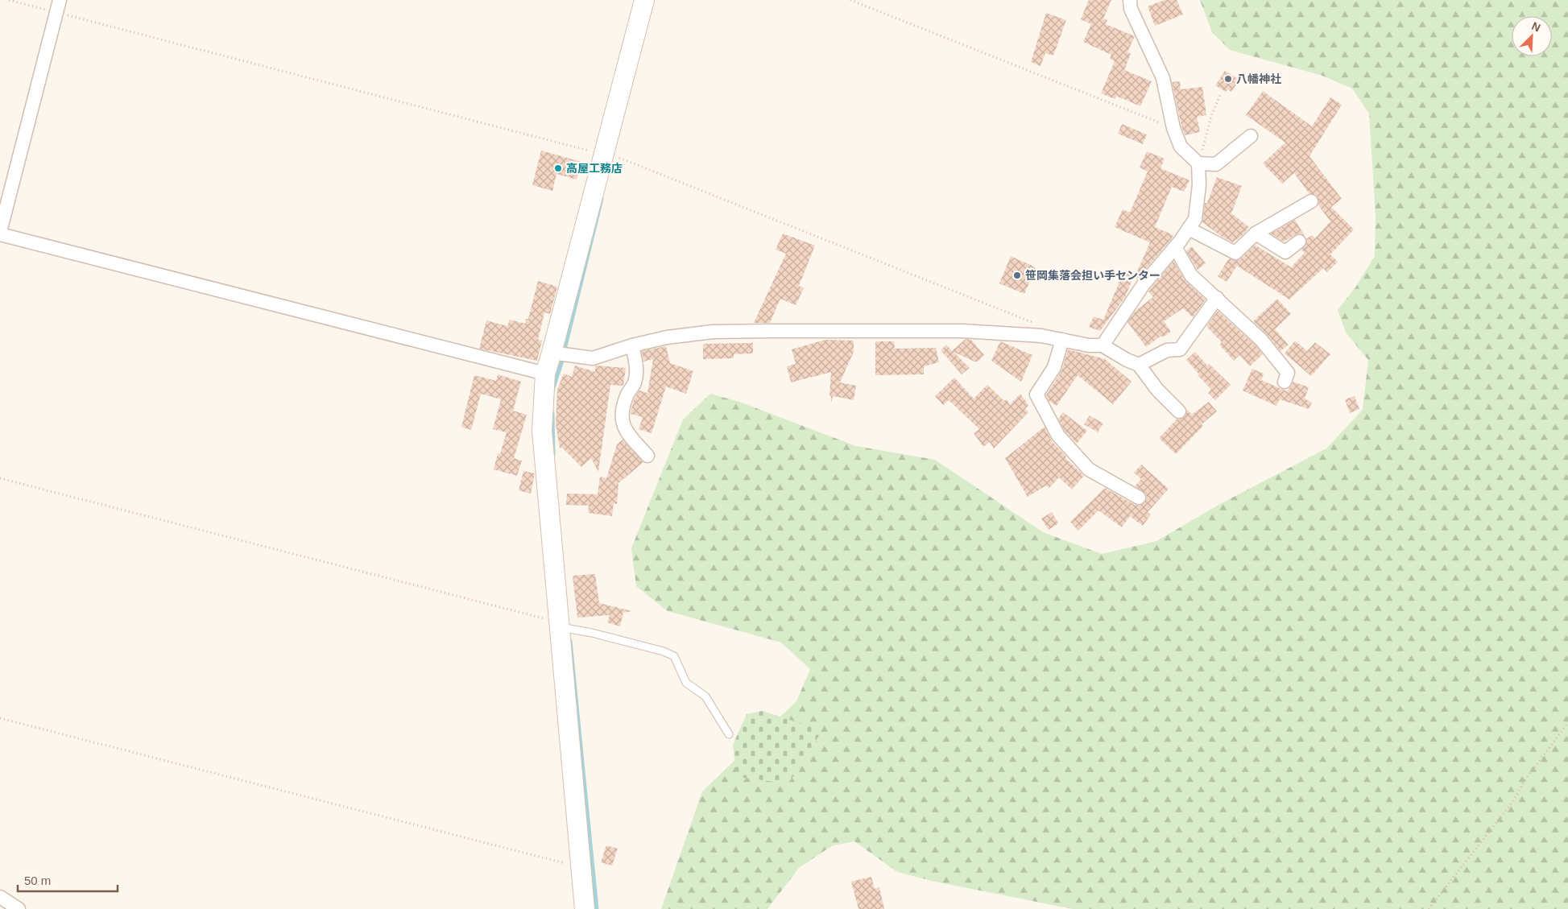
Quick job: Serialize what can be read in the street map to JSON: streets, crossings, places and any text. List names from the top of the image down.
{
  "places": ["八幡神社", "高屋工務店", "笹岡集落会担い手センター"],
  "scale_bar": "50 m",
  "north": "top right"
}
